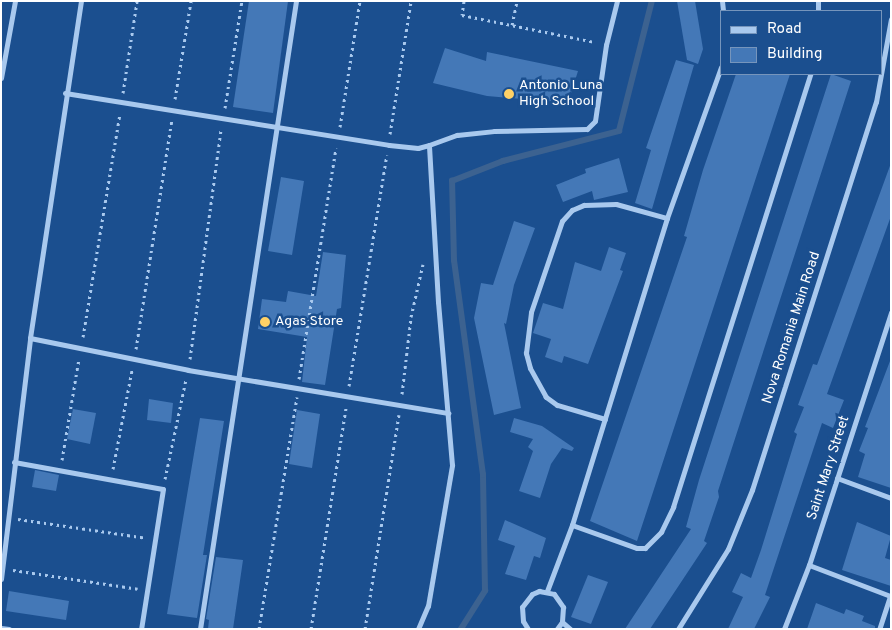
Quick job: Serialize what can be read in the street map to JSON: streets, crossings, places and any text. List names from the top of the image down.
{
  "streets": {
    "street": ["Nova Romania Main Road", "Saint Mary Street"]
  },
  "places": ["Antonio Luna High School", "Agas Store"],
  "legend": ["Road", "Building"]
}
